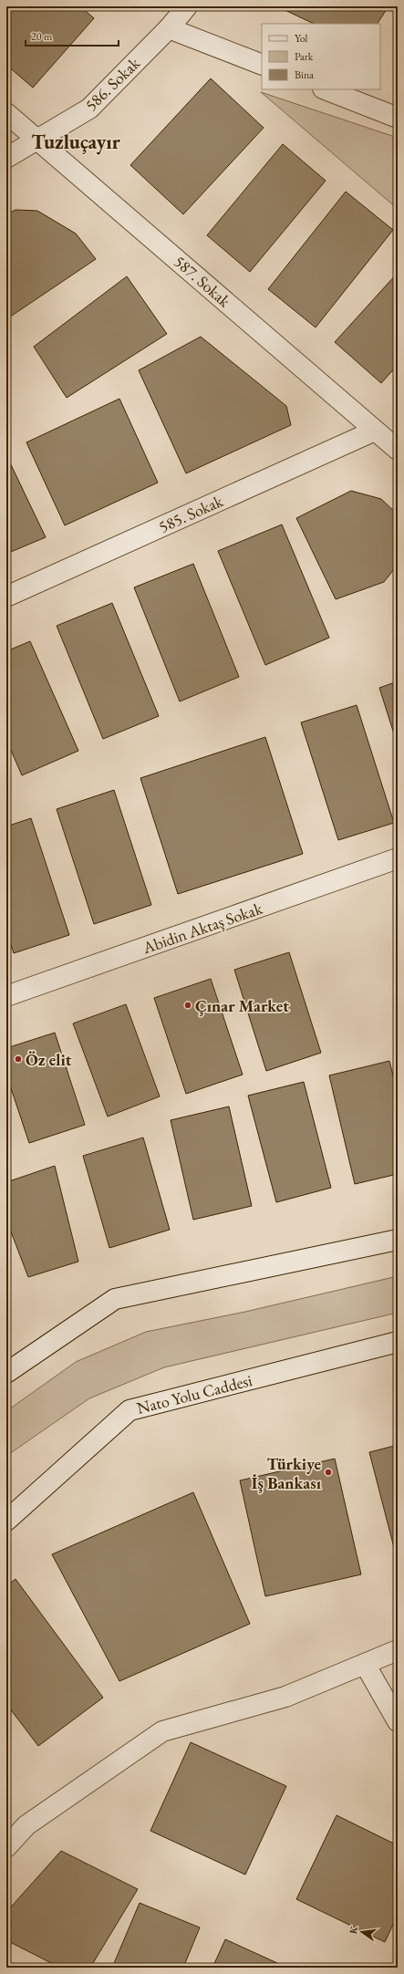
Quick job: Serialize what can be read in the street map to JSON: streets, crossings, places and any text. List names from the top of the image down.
{
  "streets": {
    "street": [
      "586. Sokak",
      "587. Sokak",
      "585. Sokak",
      "Abidin Aktaş Sokak",
      "Nato Yolu Caddesi"
    ]
  },
  "crossings": [
    ["586. Sokak", "587. Sokak"],
    ["587. Sokak", "585. Sokak"]
  ],
  "districts": ["Tuzluçayır"],
  "places": ["Çınar Market", "Öz elit", "Türkiye İş Bankası"],
  "legend": ["Yol", "Park", "Bina"],
  "scale_bar": "20 m",
  "north": "left"
}
